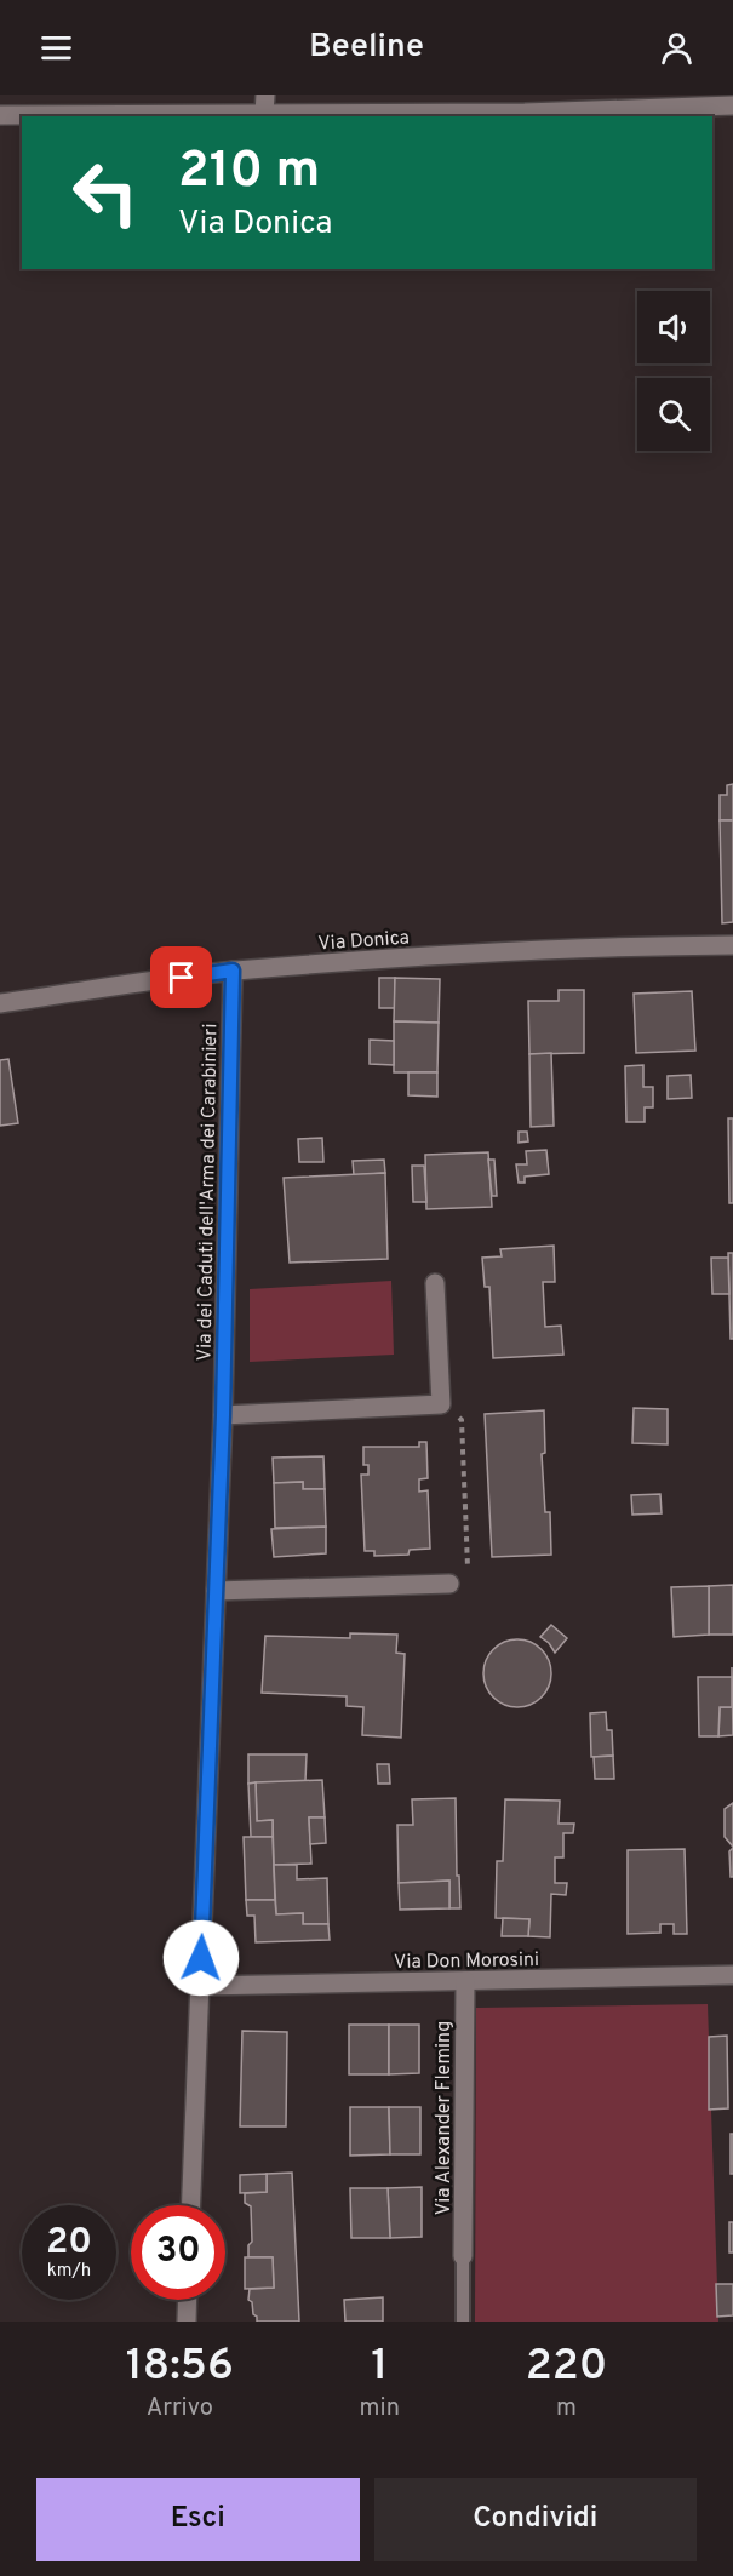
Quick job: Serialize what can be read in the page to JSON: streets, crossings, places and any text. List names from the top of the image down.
{
  "streets": {
    "street": [
      "Via Donica",
      "Via dei Caduti dell'Arma dei Carabinieri",
      "Via Don Morosini",
      "Via Alexander Fleming"
    ]
  },
  "crossings": [
    ["Via Donica", "Via dei Caduti dell'Arma dei Carabinieri"],
    ["Via dei Caduti dell'Arma dei Carabinieri", "Via Don Morosini"],
    ["Via Don Morosini", "Via Alexander Fleming"]
  ],
  "page": {
    "header": "Beeline",
    "turn": ["210 m", "Via Donica"],
    "speed": "20 km/h",
    "limit": "30",
    "eta": [
      "18:56",
      "Arrivo",
      "1",
      "min",
      "220",
      "m"
    ],
    "buttons": ["Esci", "Condividi"]
  }
}
